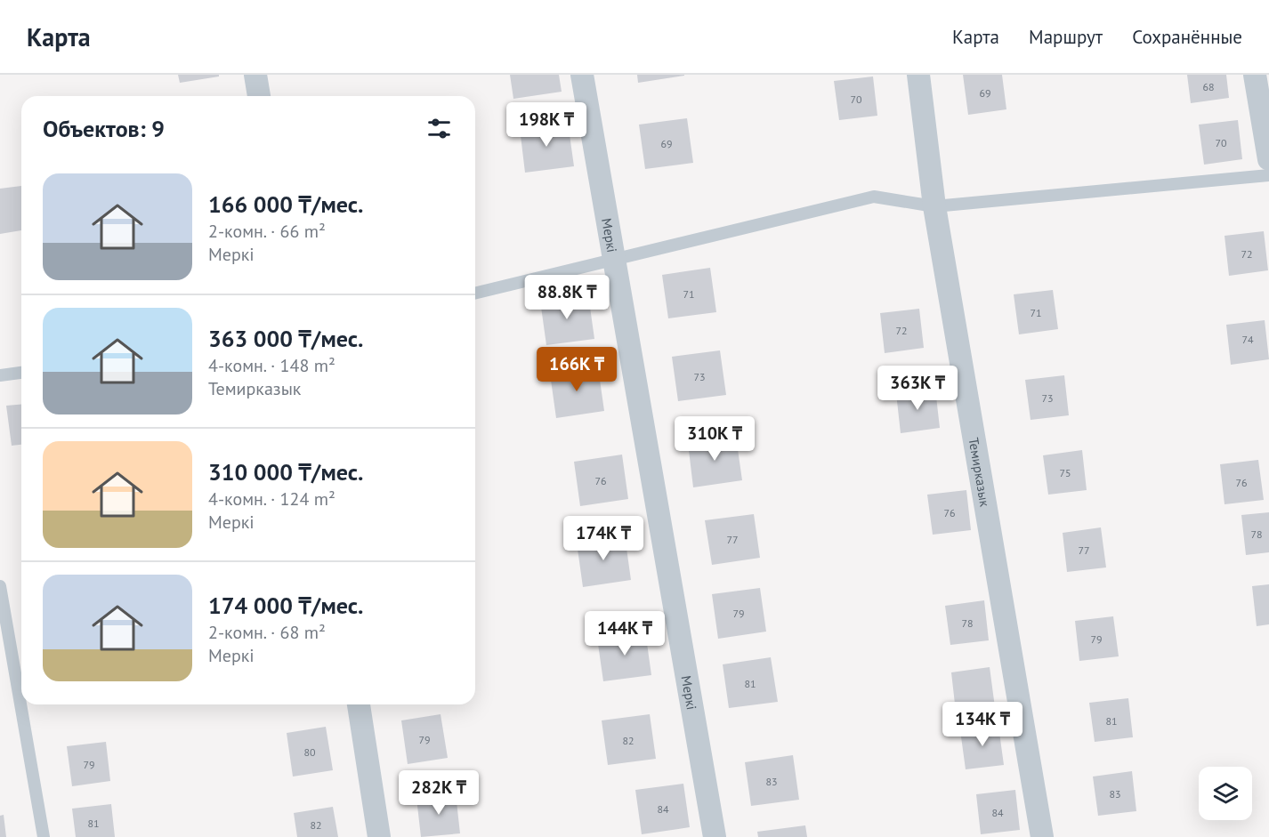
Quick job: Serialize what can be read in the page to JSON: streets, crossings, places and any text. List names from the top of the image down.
{
  "streets": {
    "street": ["Меркі", "Темирказык"]
  },
  "house_numbers": [
    "68",
    "69",
    "70",
    "70",
    "69",
    "72",
    "71",
    "71",
    "72",
    "74",
    "73",
    "73",
    "75",
    "76",
    "76",
    "76",
    "78",
    "77",
    "77",
    "79",
    "78",
    "79",
    "81",
    "81",
    "79",
    "82",
    "80",
    "79",
    "83",
    "83",
    "84",
    "84",
    "81",
    "82"
  ],
  "page": {
    "header": "Карта",
    "nav": ["Карта", "Маршрут", "Сохранённые"],
    "heading": "Объектов: 9",
    "price": [
      "198K ₸",
      "88.8K ₸",
      "166K ₸",
      "363K ₸",
      "310K ₸",
      "174K ₸",
      "144K ₸",
      "134K ₸",
      "282K ₸"
    ],
    "list": [
      {
        "name": "166 000 ₸/мес.",
        "note": "2-комн. · 66 m² · Меркі"
      },
      {
        "name": "363 000 ₸/мес.",
        "note": "4-комн. · 148 m² · Темирказык"
      },
      {
        "name": "310 000 ₸/мес.",
        "note": "4-комн. · 124 m² · Меркі"
      },
      {
        "name": "174 000 ₸/мес.",
        "note": "2-комн. · 68 m² · Меркі"
      }
    ]
  }
}
